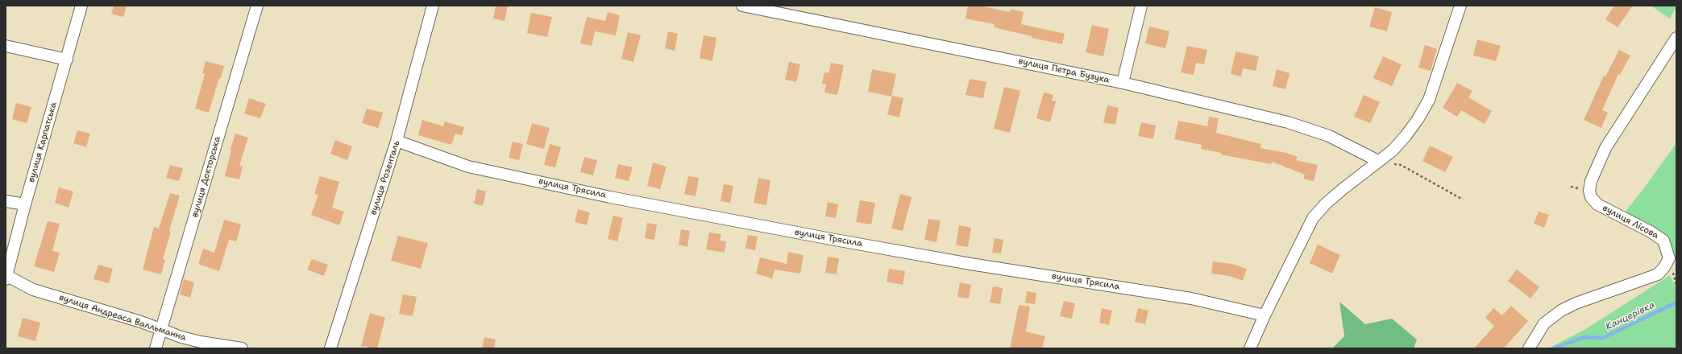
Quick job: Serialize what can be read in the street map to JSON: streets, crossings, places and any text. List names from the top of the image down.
{
  "streets": {
    "street": [
      "вулиця Петра Бузука",
      "вулиця Карпатська",
      "вулиця Докторська",
      "вулиця Розенталь",
      "вулиця Трясила",
      "вулиця Лісова",
      "вулиця Андреаса Валльманна"
    ]
  },
  "crossings": [
    ["вулиця Карпатська", "вулиця Андреаса Валльманна"],
    ["вулиця Докторська", "вулиця Андреаса Валльманна"],
    ["вулиця Розенталь", "вулиця Трясила"]
  ],
  "water": ["Канцерівка"]
}
